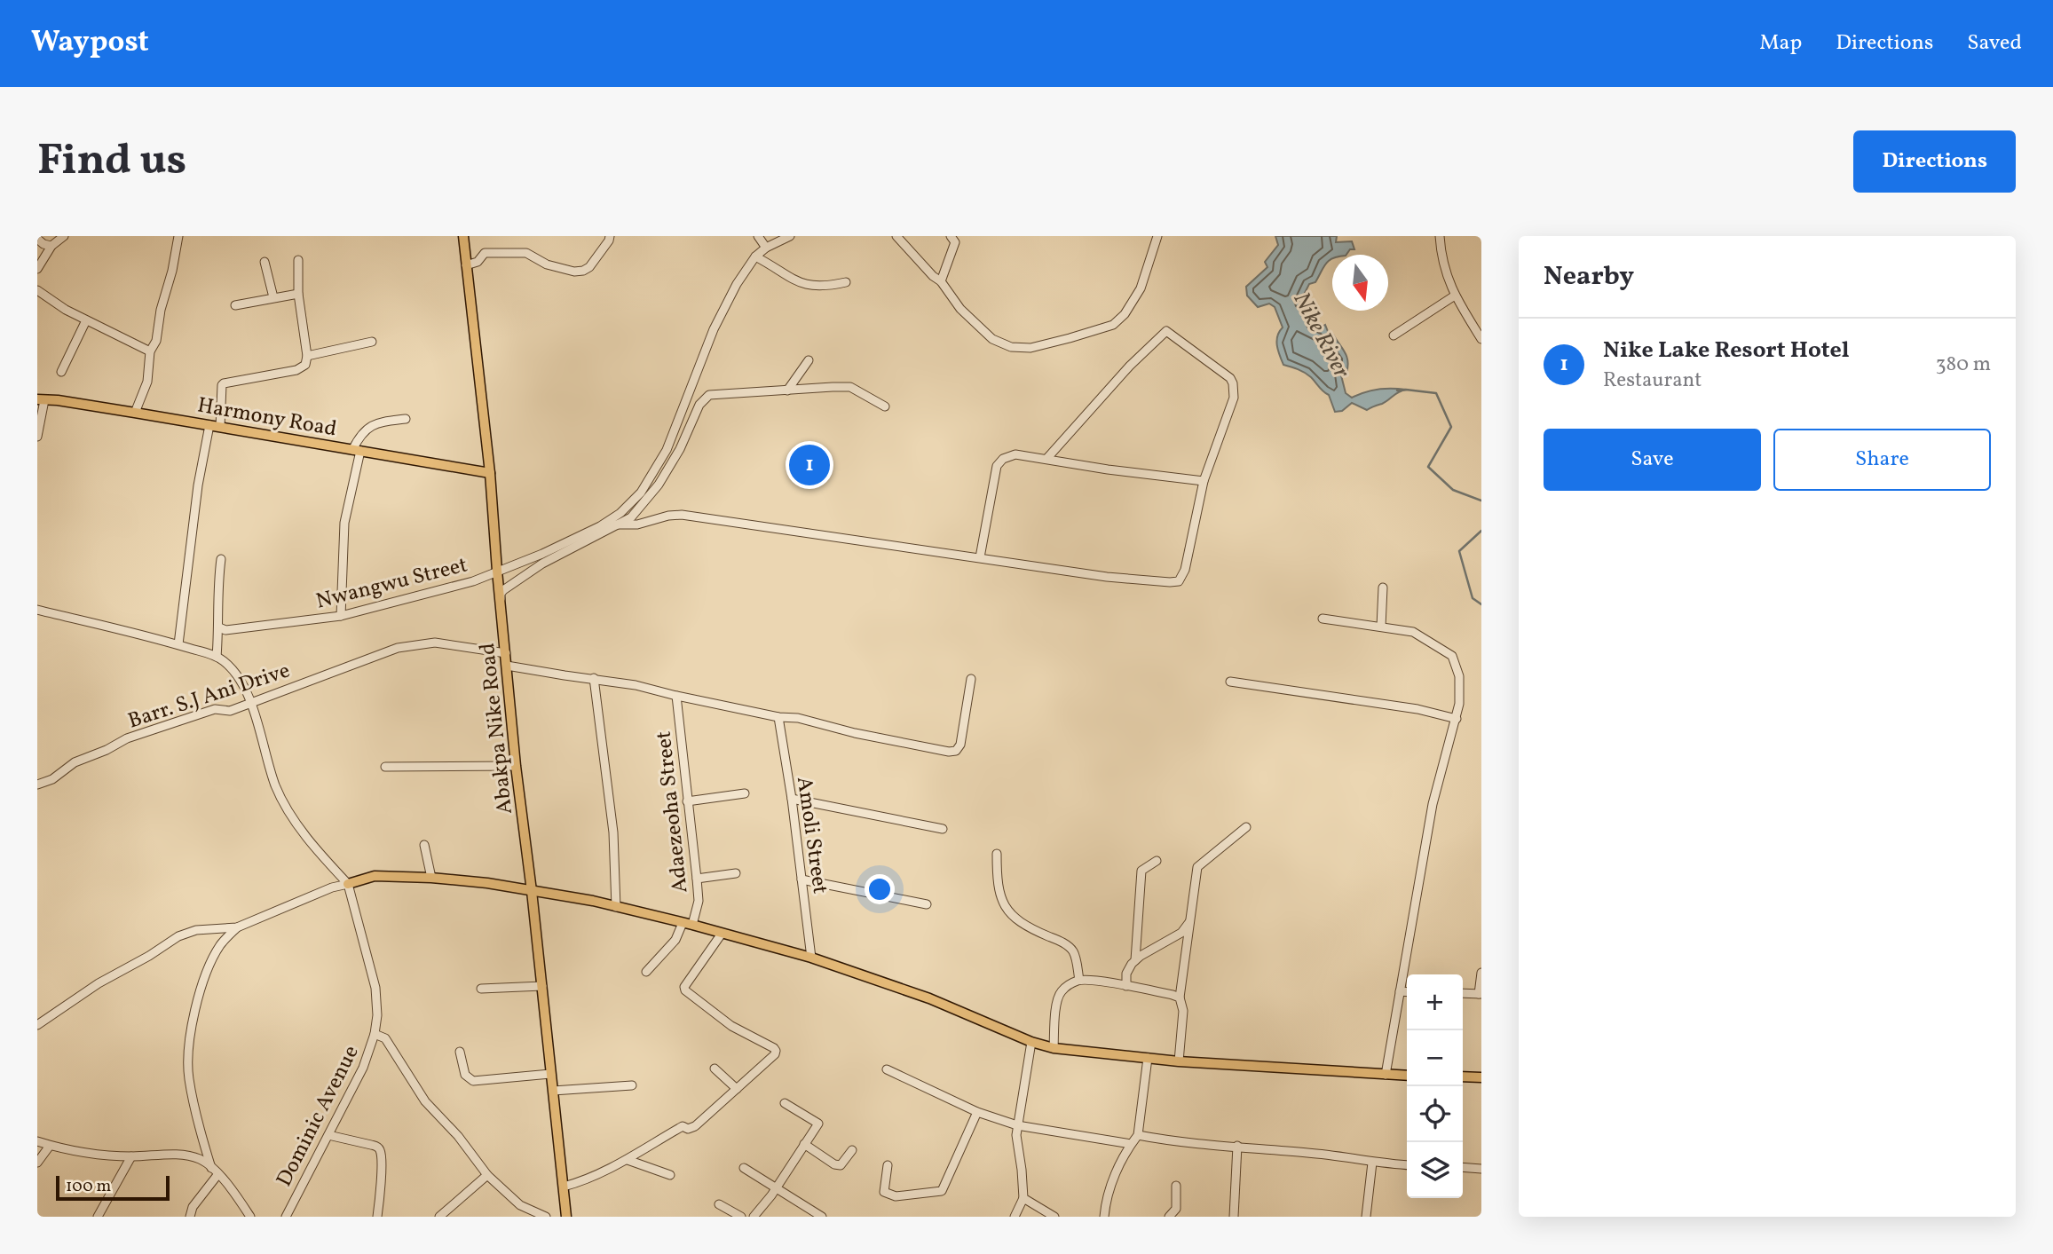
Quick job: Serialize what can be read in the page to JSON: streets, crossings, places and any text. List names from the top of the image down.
{
  "streets": {
    "main road": ["Harmony Road", "Abakpa Nike Road"],
    "street": [
      "Nwangwu Street",
      "Barr. S.J Ani Drive",
      "Adaezeoha Street",
      "Amoli Street",
      "Dominic Avenue"
    ]
  },
  "crossings": [
    ["Harmony Road", "Abakpa Nike Road"],
    ["Nwangwu Street", "Abakpa Nike Road"],
    ["Barr. S.J Ani Drive", "Abakpa Nike Road"]
  ],
  "water": ["Nike River"],
  "scale_bar": "100 m",
  "north": "bottom",
  "page": {
    "header": "Waypost",
    "nav": ["Map", "Directions", "Saved"],
    "buttons": [
      "Directions",
      ["Save", "Share"]
    ],
    "title": "Find us",
    "heading": "Nearby",
    "list": [
      {
        "mark": "1",
        "name": "Nike Lake Resort Hotel",
        "note": "Restaurant",
        "value": "380 m"
      }
    ],
    "pins": "1",
    "map_buttons": ["+", "−"],
    "scale": "100 m"
  }
}
